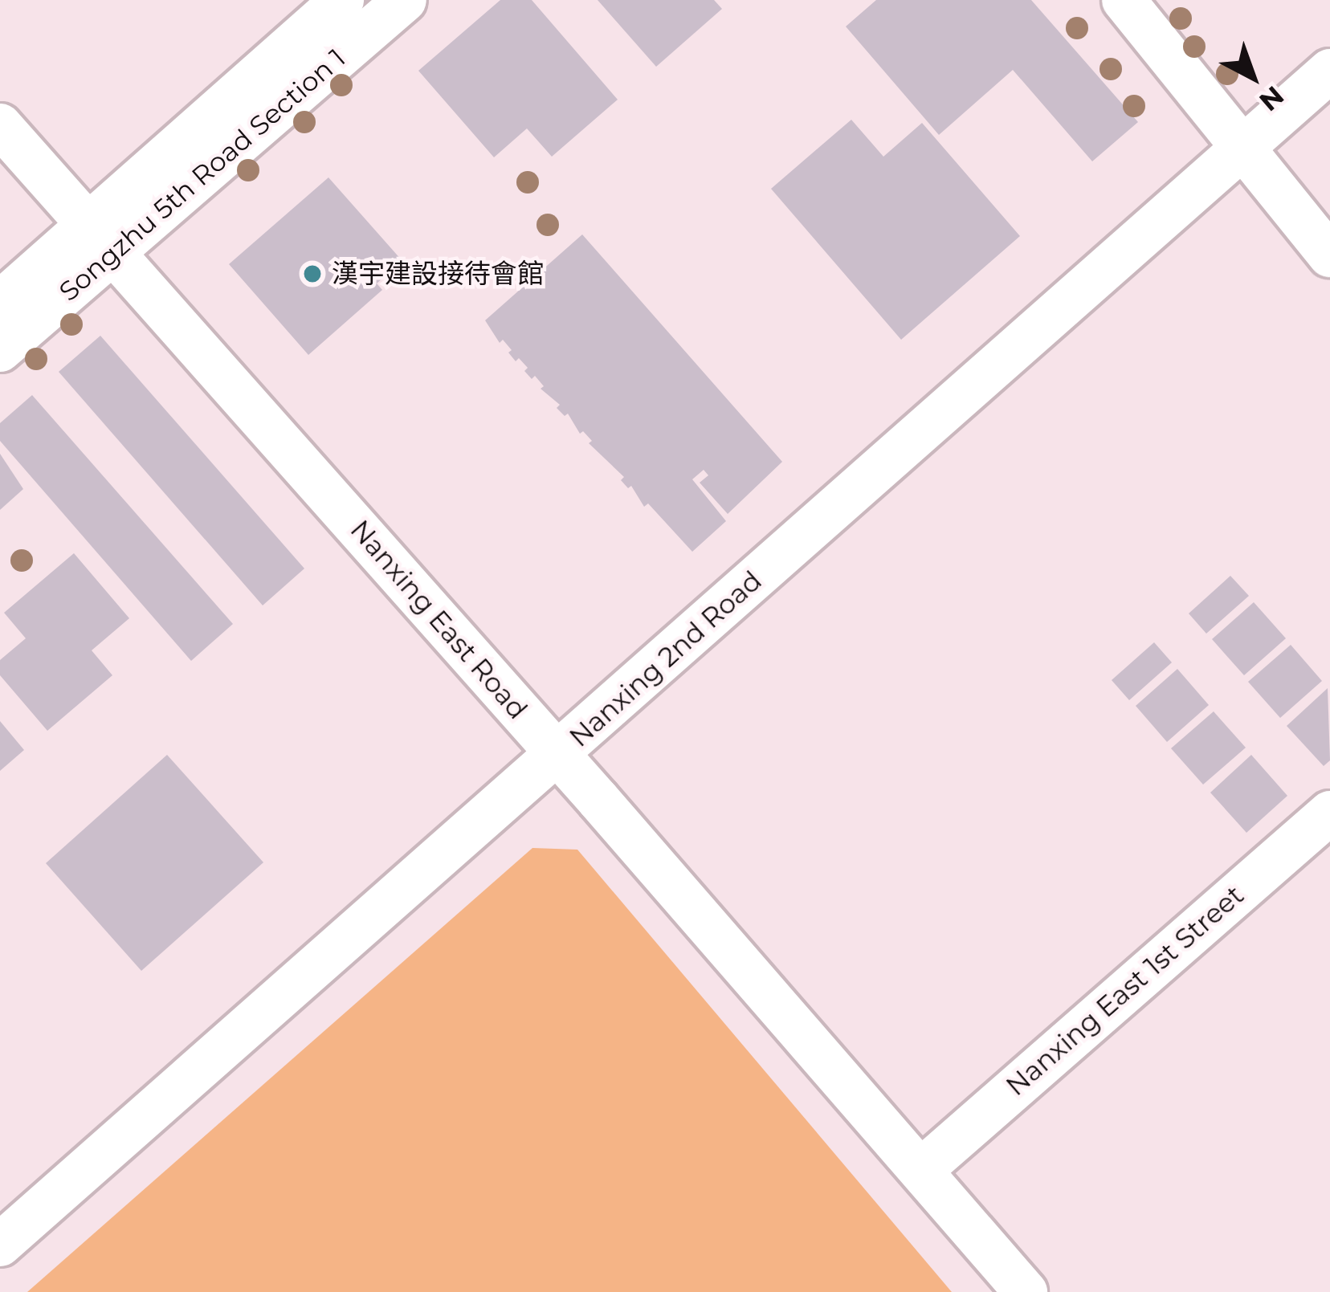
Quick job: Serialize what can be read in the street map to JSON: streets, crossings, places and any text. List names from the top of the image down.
{
  "streets": {
    "street": [
      "Songzhu 5th Road Section 1",
      "Nanxing East Road",
      "Nanxing 2nd Road",
      "Nanxing East 1st Street"
    ]
  },
  "crossings": [
    ["Songzhu 5th Road Section 1", "Nanxing East Road"],
    ["Nanxing East Road", "Nanxing 2nd Road"],
    ["Nanxing East Road", "Nanxing East 1st Street"]
  ],
  "places": ["漢宇建設接待會館"],
  "north": "bottom right"
}
